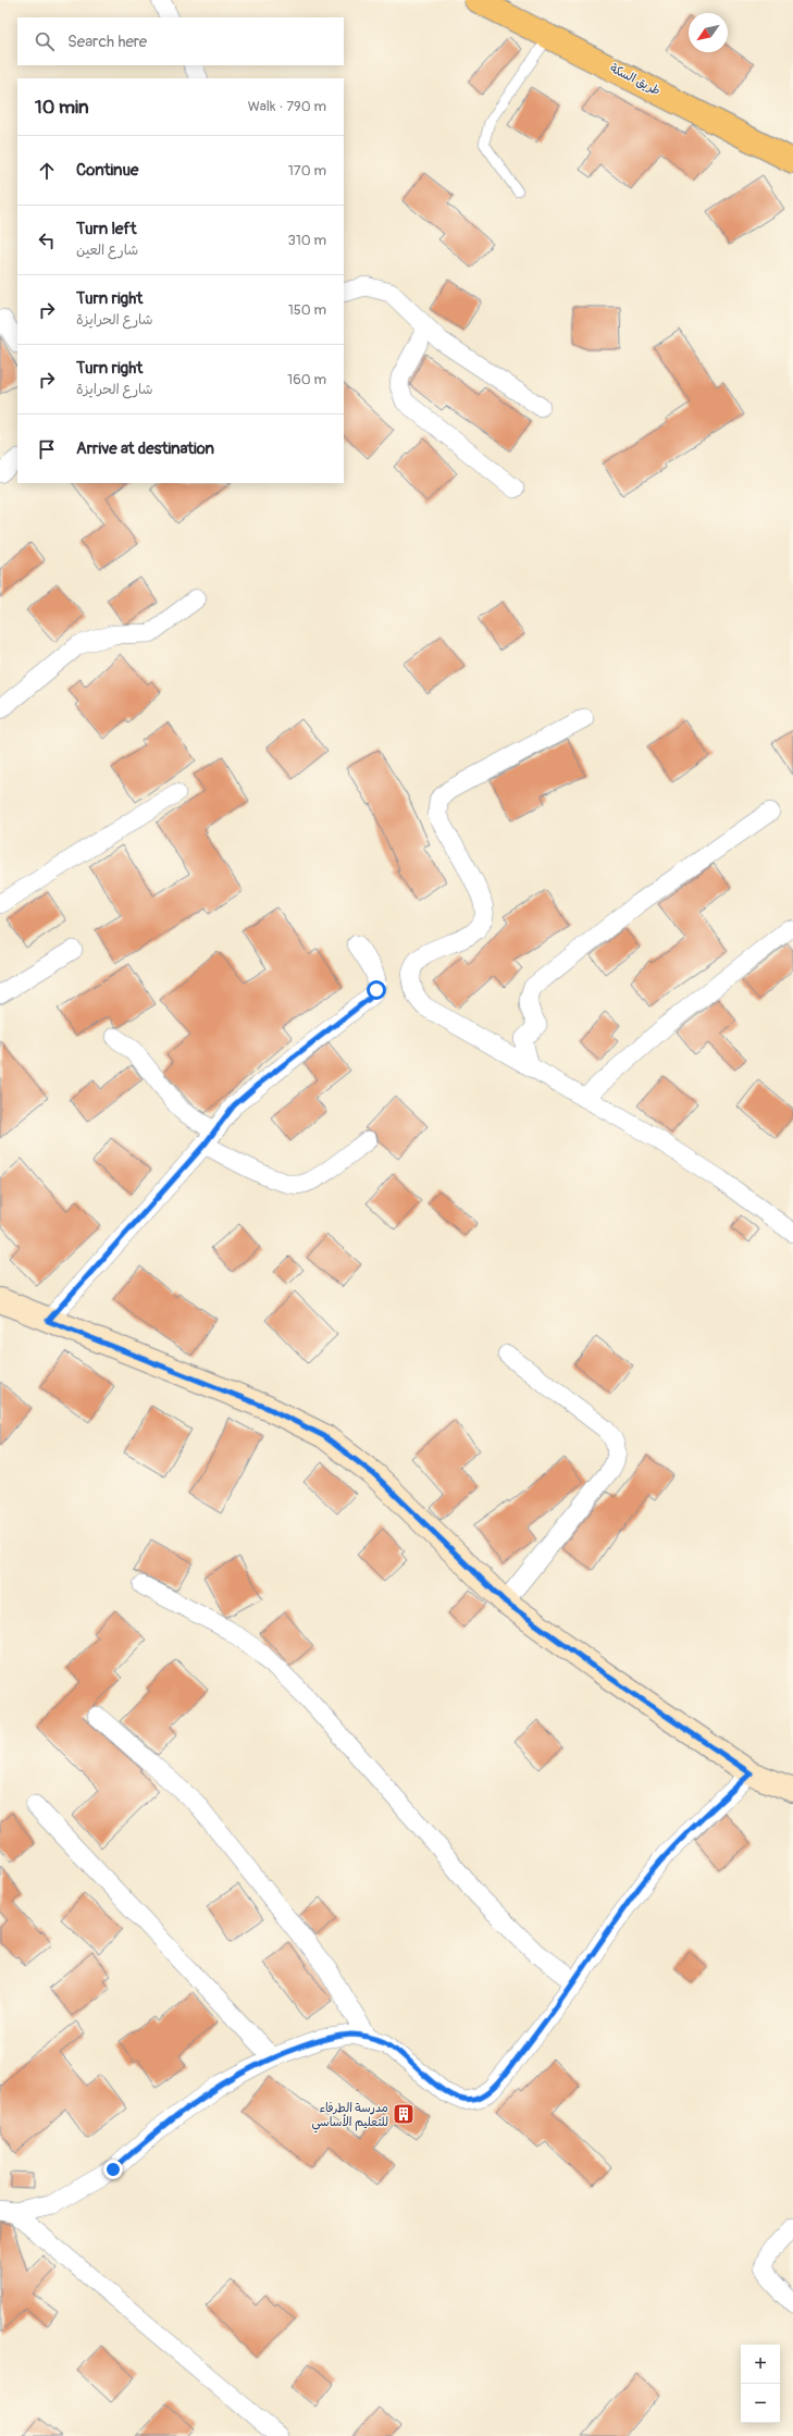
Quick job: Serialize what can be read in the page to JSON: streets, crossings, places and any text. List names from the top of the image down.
{
  "streets": {
    "main road": ["طريق السكة"]
  },
  "places": {
    "building": ["مدرسة الطرفاء للتعليم الأساسي"]
  },
  "north": "bottom left",
  "page": {
    "search": "Search here",
    "heading": ["10 min", "Walk · 790 m"],
    "list": [
      ["Continue", "170 m"],
      ["Turn left", "شارع العين", "310 m"],
      ["Turn right", "شارع الحرايزة", "150 m"],
      ["Turn right", "شارع الحرايزة", "160 m"],
      "Arrive at destination"
    ],
    "map_buttons": ["+", "−"]
  }
}
